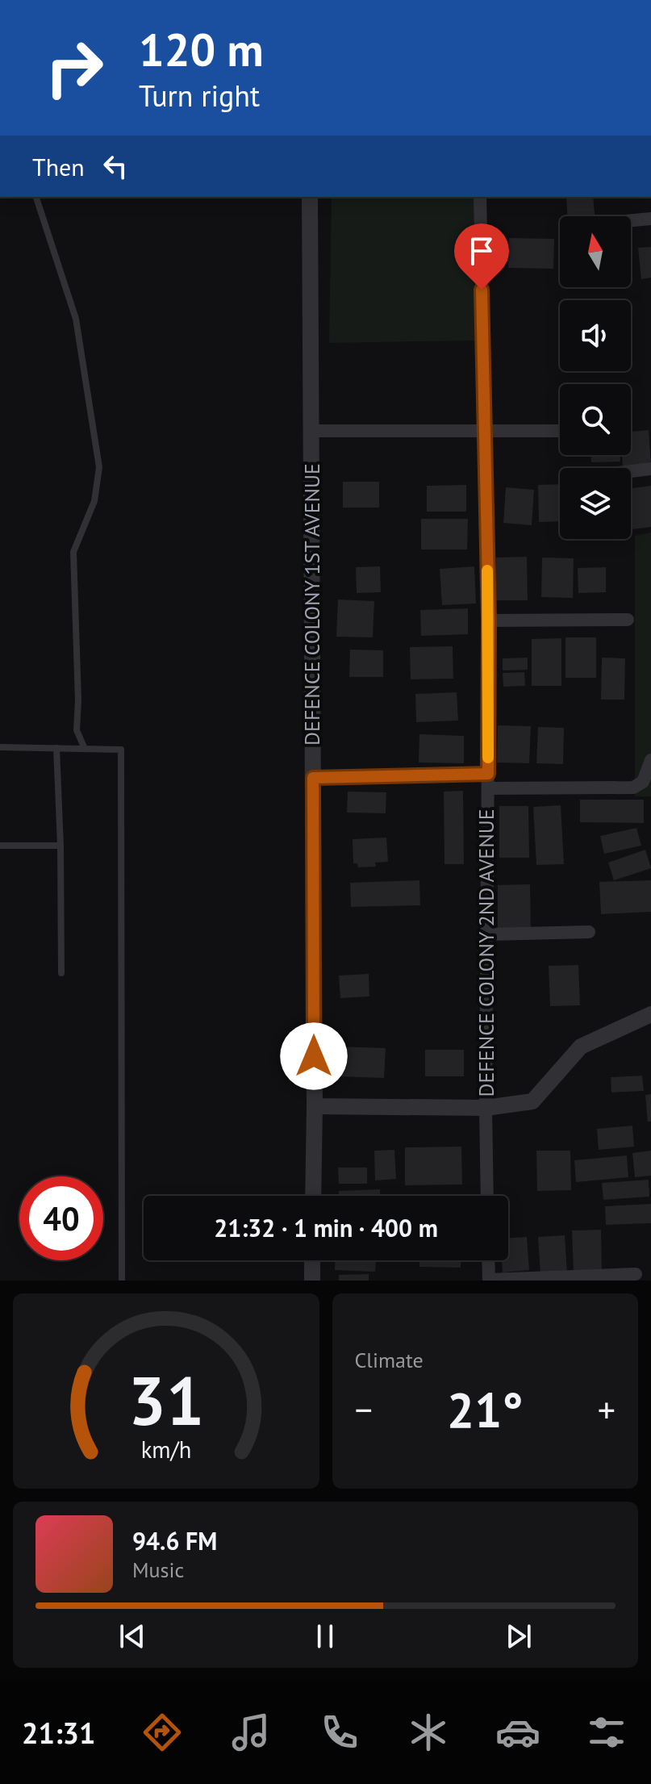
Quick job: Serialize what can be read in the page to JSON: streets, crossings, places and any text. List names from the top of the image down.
{
  "streets": {
    "street": ["DEFENCE COLONY 1ST AVENUE", "DEFENCE COLONY 2ND AVENUE"]
  },
  "north": "top",
  "page": {
    "turn": ["120 m", "Turn right"],
    "then": "Then",
    "limit": "40",
    "trip": "21:32 · 1 min · 400 m",
    "tile": "Climate",
    "heat": ["−", "21°", "+"],
    "song": ["94.6 FM", "Music"],
    "tabs": "21:31",
    "gauge": ["31", "km/h"]
  }
}
